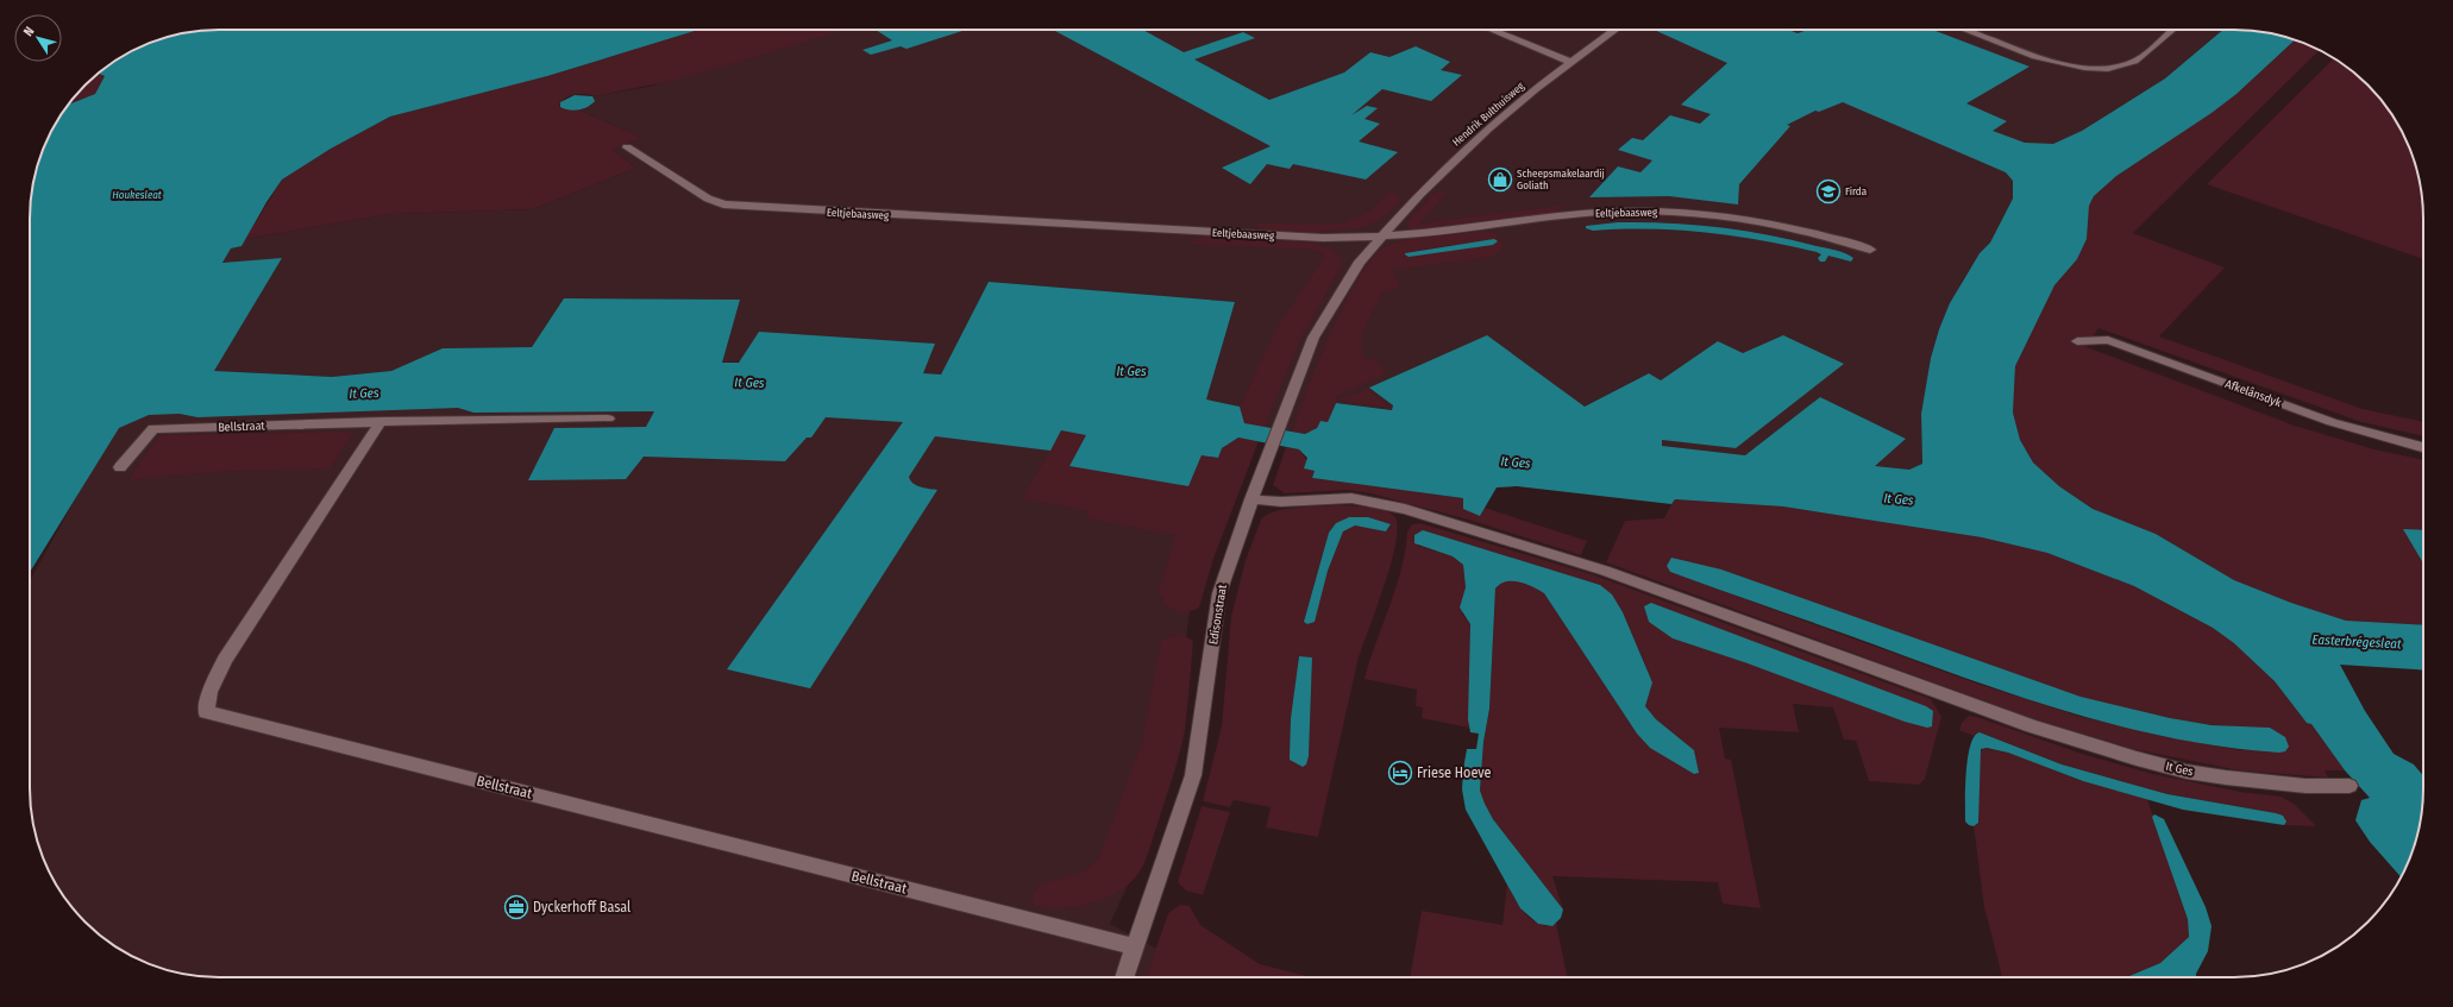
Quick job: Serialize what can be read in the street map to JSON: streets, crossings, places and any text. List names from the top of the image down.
{
  "streets": {
    "street": [
      "Hendrik Bulthuisweg",
      "Eeltjebaasweg",
      "Afkelânsdyk",
      "Bellstraat",
      "Edisonstraat",
      "It Ges"
    ]
  },
  "crossings": [
    ["Hendrik Bulthuisweg", "Eeltjebaasweg"],
    ["Hendrik Bulthuisweg", "Edisonstraat"],
    ["Eeltjebaasweg", "Edisonstraat"],
    ["Bellstraat", "Edisonstraat"],
    ["Edisonstraat", "It Ges"]
  ],
  "water": ["Houkesleat", "It Ges", "Easterbrégesleat"],
  "places": {
    "shop": ["Scheepsmakelaardij Goliath"],
    "school or university": ["Firda"],
    "hotel": ["Friese Hoeve"],
    "office": ["Dyckerhoff Basal"]
  },
  "north": "top left"
}
